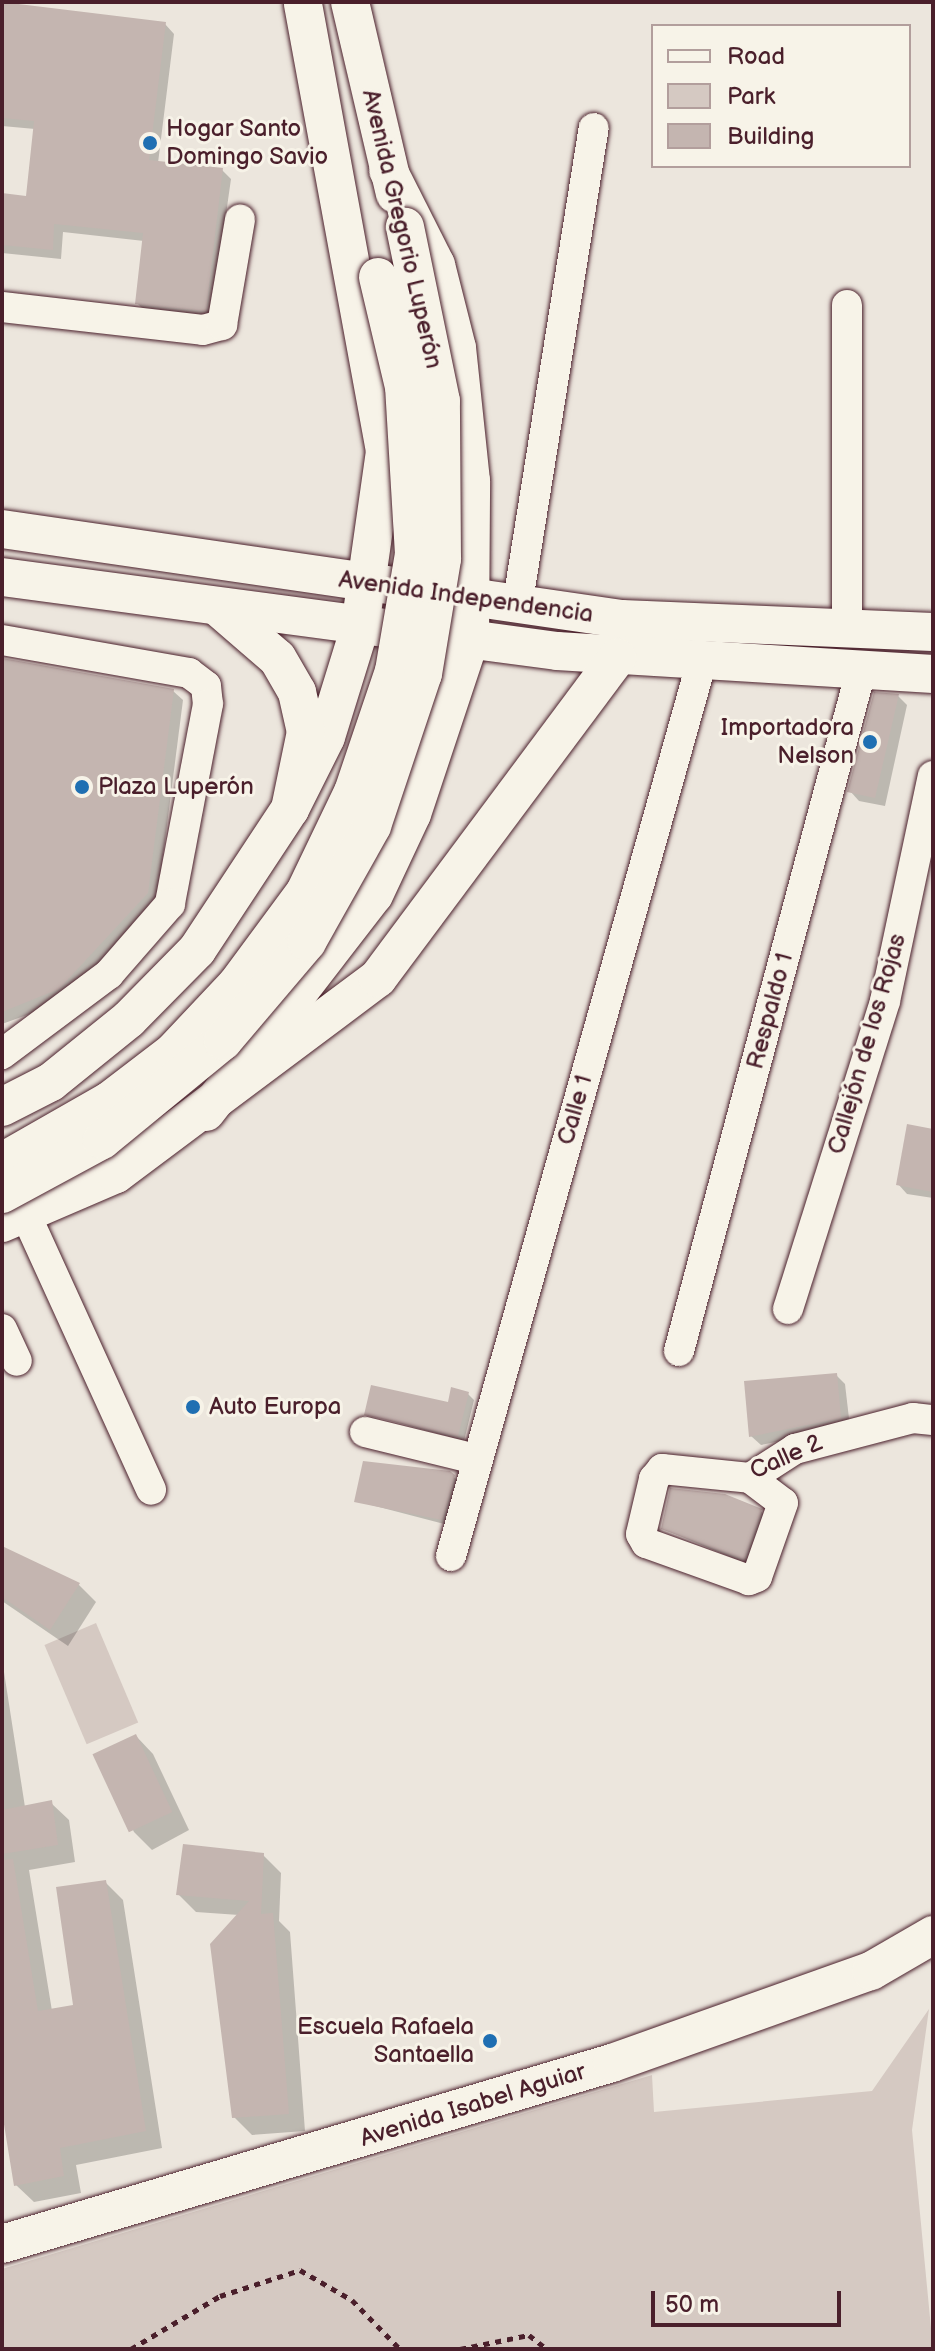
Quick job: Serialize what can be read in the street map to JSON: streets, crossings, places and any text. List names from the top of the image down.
{
  "streets": {
    "main road": ["Avenida Gregorio Luperón", "Avenida Independencia", "Avenida Isabel Aguiar"],
    "street": [
      "Respaldo 1",
      "Callejón de los Rojas",
      "Calle 1",
      "Calle 2"
    ]
  },
  "crossings": [
    ["Avenida Independencia", "Respaldo 1"],
    ["Avenida Independencia", "Calle 1"]
  ],
  "places": [
    "Hogar Santo Domingo Savio",
    "Importadora Nelson",
    "Plaza Luperón",
    "Auto Europa",
    "Escuela Rafaela Santaella"
  ],
  "legend": ["Road", "Park", "Building"],
  "scale_bar": "50 m"
}
